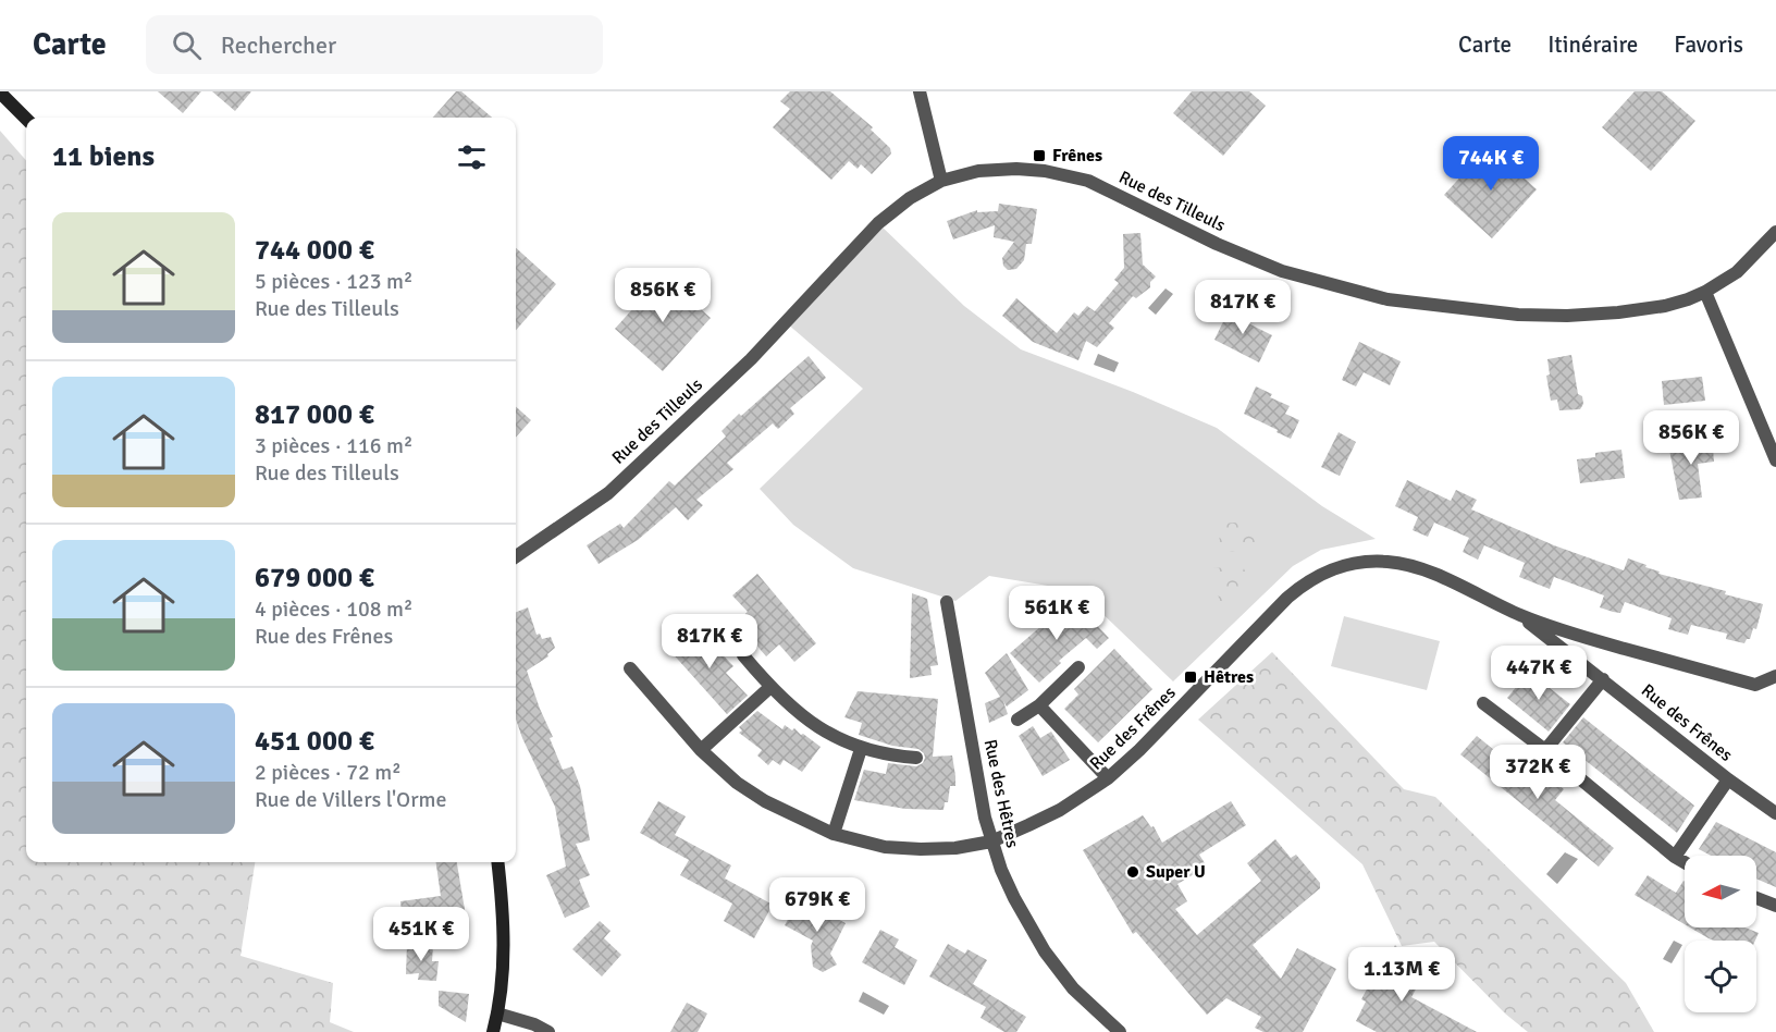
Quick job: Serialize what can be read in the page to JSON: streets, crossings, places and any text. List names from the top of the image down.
{
  "streets": {
    "street": ["Rue des Tilleuls", "Rue des Frênes", "Rue des Hêtres"]
  },
  "crossings": [
    ["Rue des Frênes", "Rue des Hêtres"]
  ],
  "places": {
    "transit": ["Frênes", "Hêtres"],
    "other": ["Super U"]
  },
  "north": "left",
  "page": {
    "header": "Carte",
    "search": "Rechercher",
    "nav": ["Carte", "Itinéraire", "Favoris"],
    "heading": "11 biens",
    "price": [
      "744K €",
      "856K €",
      "817K €",
      "856K €",
      "561K €",
      "817K €",
      "447K €",
      "372K €",
      "679K €",
      "451K €",
      "1.13M €"
    ],
    "list": [
      {
        "name": "744 000 €",
        "note": "5 pièces · 123 m² · Rue des Tilleuls"
      },
      {
        "name": "817 000 €",
        "note": "3 pièces · 116 m² · Rue des Tilleuls"
      },
      {
        "name": "679 000 €",
        "note": "4 pièces · 108 m² · Rue des Frênes"
      },
      {
        "name": "451 000 €",
        "note": "2 pièces · 72 m² · Rue de Villers l'Orme"
      }
    ]
  }
}
